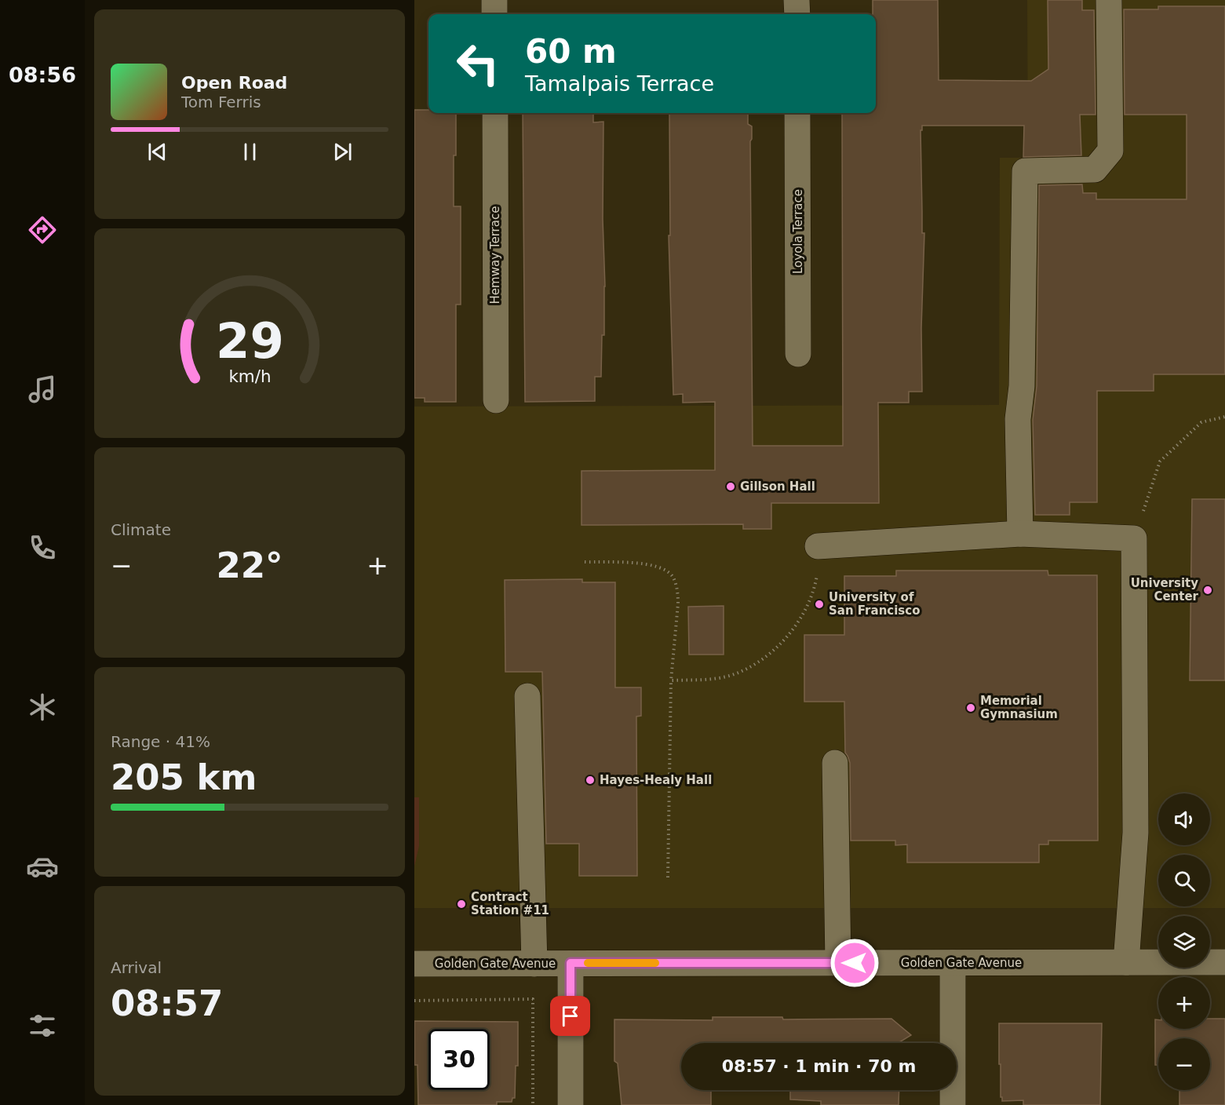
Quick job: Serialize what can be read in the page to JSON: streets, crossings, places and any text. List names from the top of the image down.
{
  "streets": {
    "street": ["Loyola Terrace", "Hemway Terrace", "Golden Gate Avenue"]
  },
  "places": [
    "Gillson Hall",
    "University Center",
    "University of San Francisco",
    "Memorial Gymnasium",
    "Hayes-Healy Hall",
    "Contract Station #11"
  ],
  "page": {
    "tabs": "08:56",
    "turn": ["60 m", "Tamalpais Terrace"],
    "song": ["Open Road", "Tom Ferris"],
    "tile": [
      "Climate",
      ["Range · 41%", "205 km"],
      ["Arrival", "08:57"]
    ],
    "heat": ["−", "22°", "+"],
    "map_buttons": ["+", "−"],
    "limit": "30",
    "trip": "08:57 · 1 min · 70 m",
    "gauge": ["29", "km/h"]
  }
}
